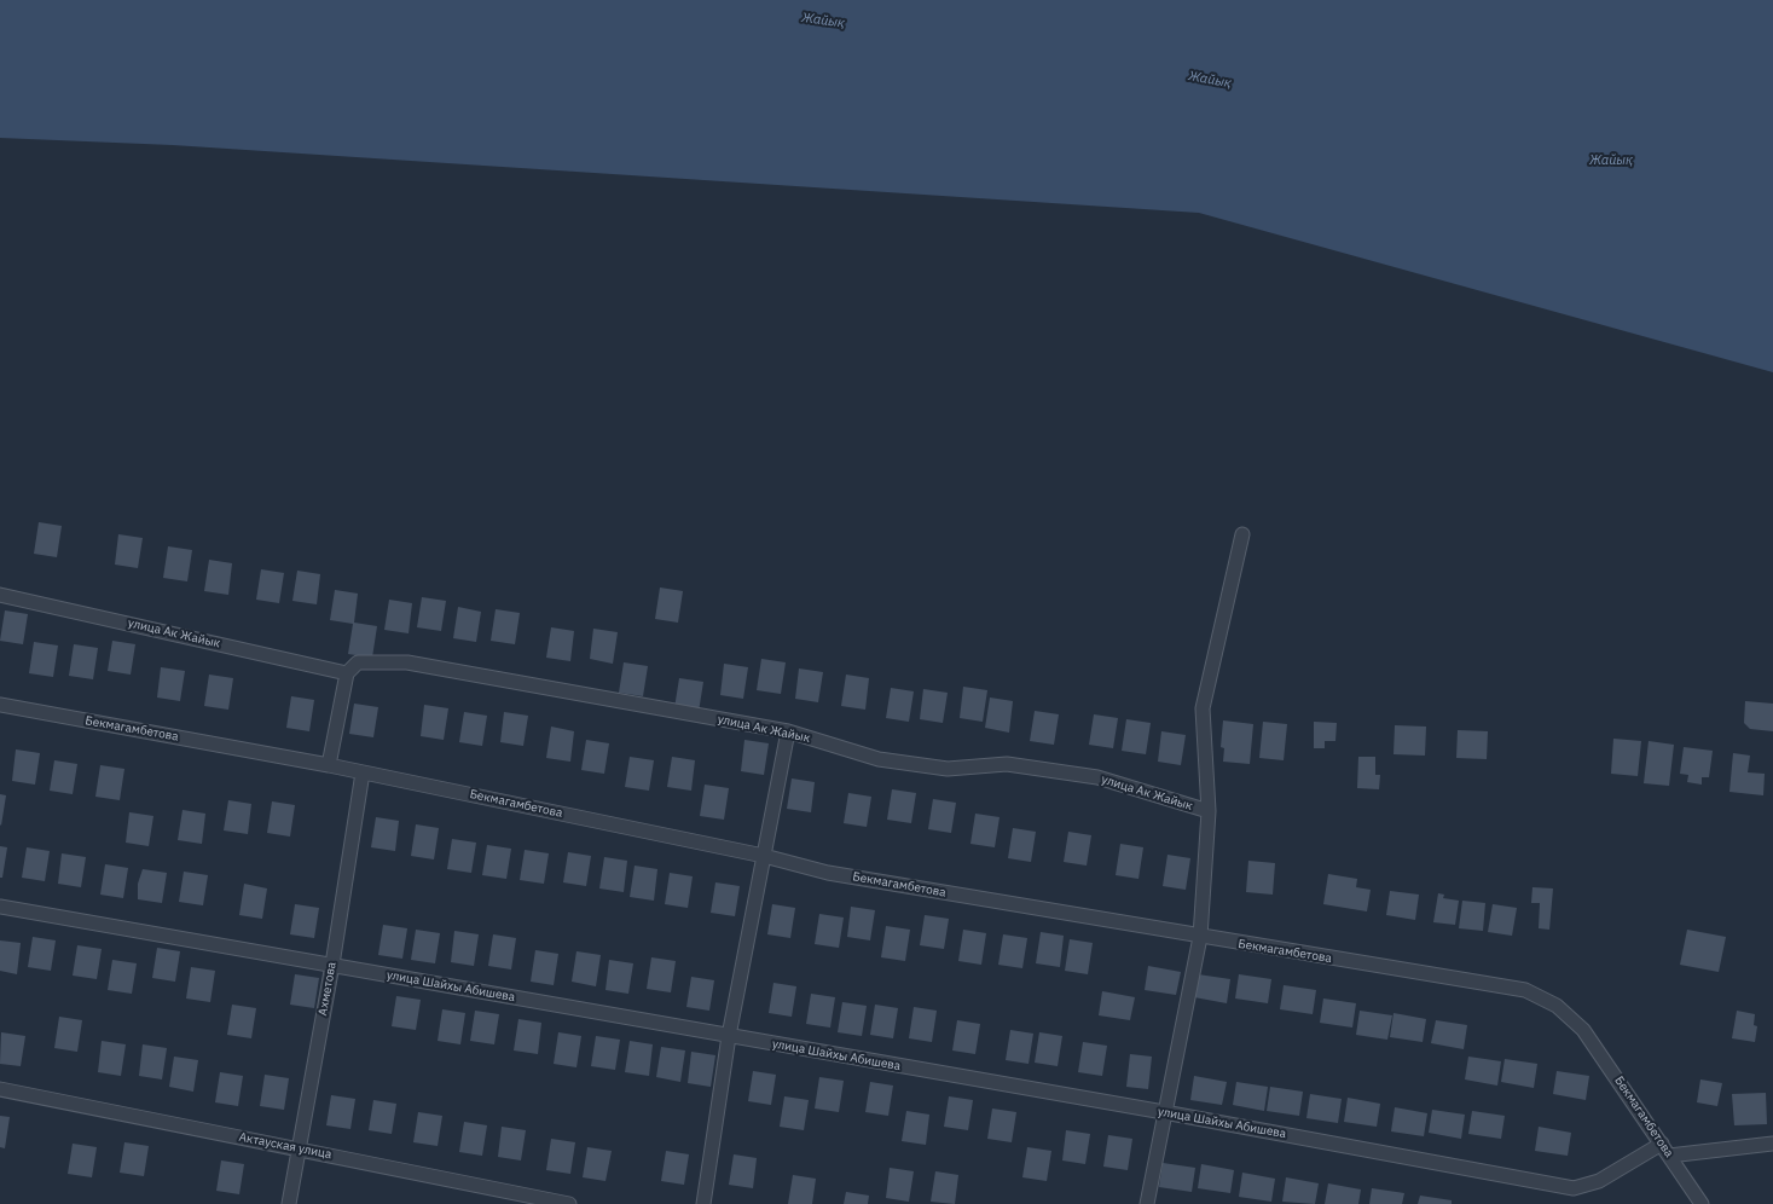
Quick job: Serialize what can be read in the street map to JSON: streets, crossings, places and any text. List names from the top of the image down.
{
  "streets": {
    "street": [
      "улица Ак Жайык",
      "Бекмагамбетова",
      "улица Шайхы Абишева",
      "Ахметова",
      "Актауская улица"
    ]
  },
  "crossings": [
    ["Бекмагамбетова", "улица Шайхы Абишева"],
    ["Бекмагамбетова", "Ахметова"],
    ["улица Шайхы Абишева", "Ахметова"],
    ["Ахметова", "Актауская улица"]
  ],
  "water": ["Жайық"]
}
